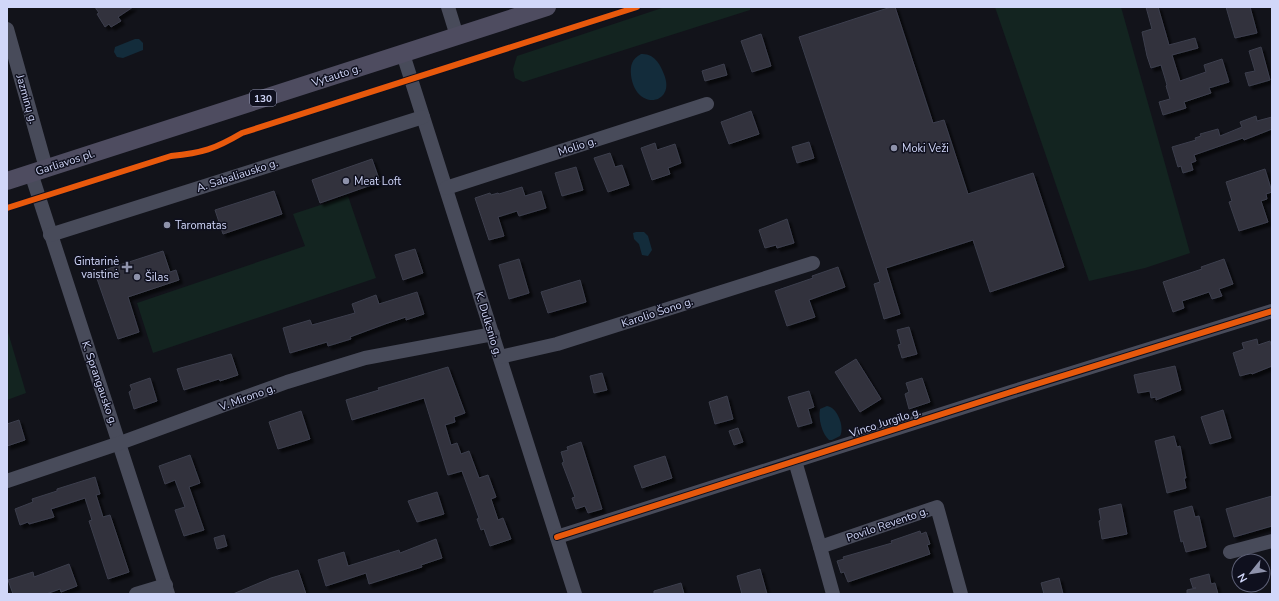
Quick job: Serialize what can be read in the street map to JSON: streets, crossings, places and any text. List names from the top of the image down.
{
  "streets": {
    "main road": ["Vytauto g.", "130", "Garliavos pl."],
    "street": [
      "Jazminų g.",
      "Molio g.",
      "A. Sabaliausko g.",
      "Karolio Šono g.",
      "K. Dulksnio g.",
      "K. Sprangausko g.",
      "V. Mirono g.",
      "Vinco Jurgilo g.",
      "Povilo Revento g."
    ]
  },
  "crossings": [
    ["Vytauto g.", "Garliavos pl."],
    ["Vytauto g.", "K. Dulksnio g."],
    ["Jazminų g.", "Garliavos pl."],
    ["Jazminų g.", "K. Sprangausko g."],
    ["Molio g.", "K. Dulksnio g."],
    ["Garliavos pl.", "K. Sprangausko g."],
    ["A. Sabaliausko g.", "K. Dulksnio g."],
    ["A. Sabaliausko g.", "K. Sprangausko g."],
    ["Karolio Šono g.", "K. Dulksnio g."],
    ["K. Dulksnio g.", "V. Mirono g."],
    ["K. Dulksnio g.", "Vinco Jurgilo g."],
    ["K. Sprangausko g.", "V. Mirono g."]
  ],
  "places": {
    "other": [
      "Moki Veži",
      "Meat Loft",
      "Taromatas",
      "Šilas"
    ],
    "health": ["Gintarinė vaistinė"]
  },
  "north": "bottom left"
}
